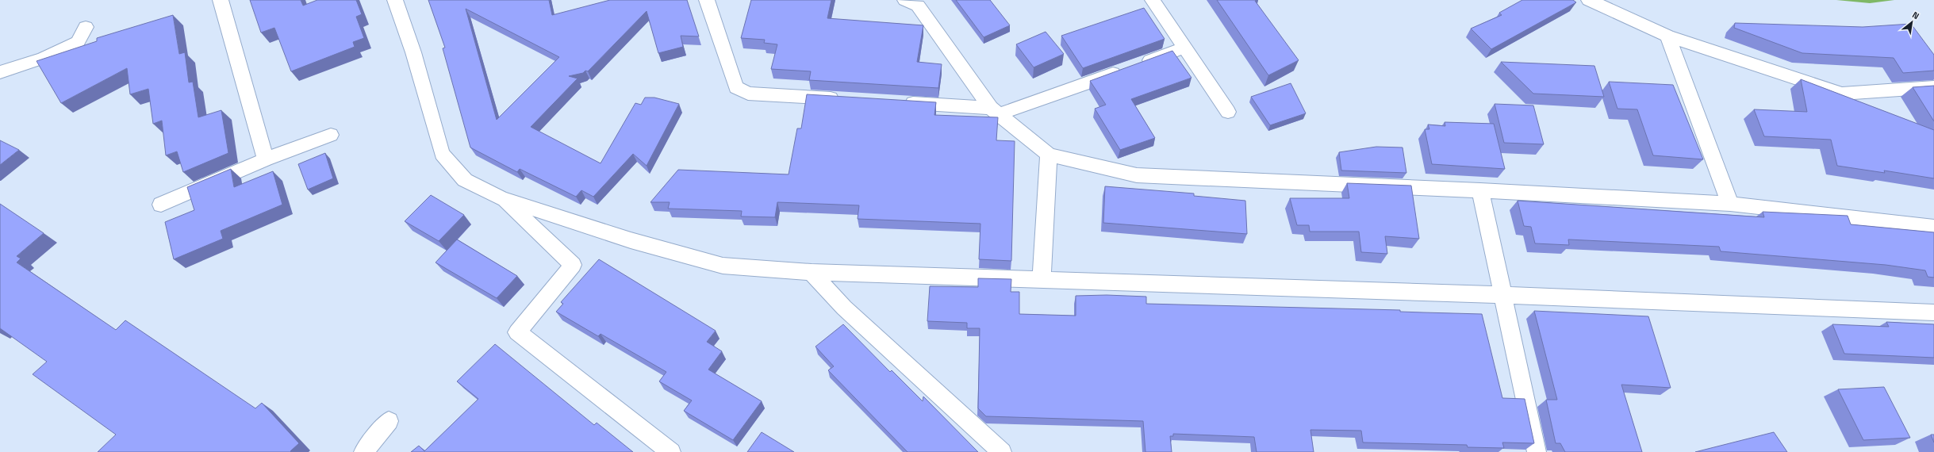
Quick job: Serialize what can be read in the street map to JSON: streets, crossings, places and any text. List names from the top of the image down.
{
  "north": "top right"
}
